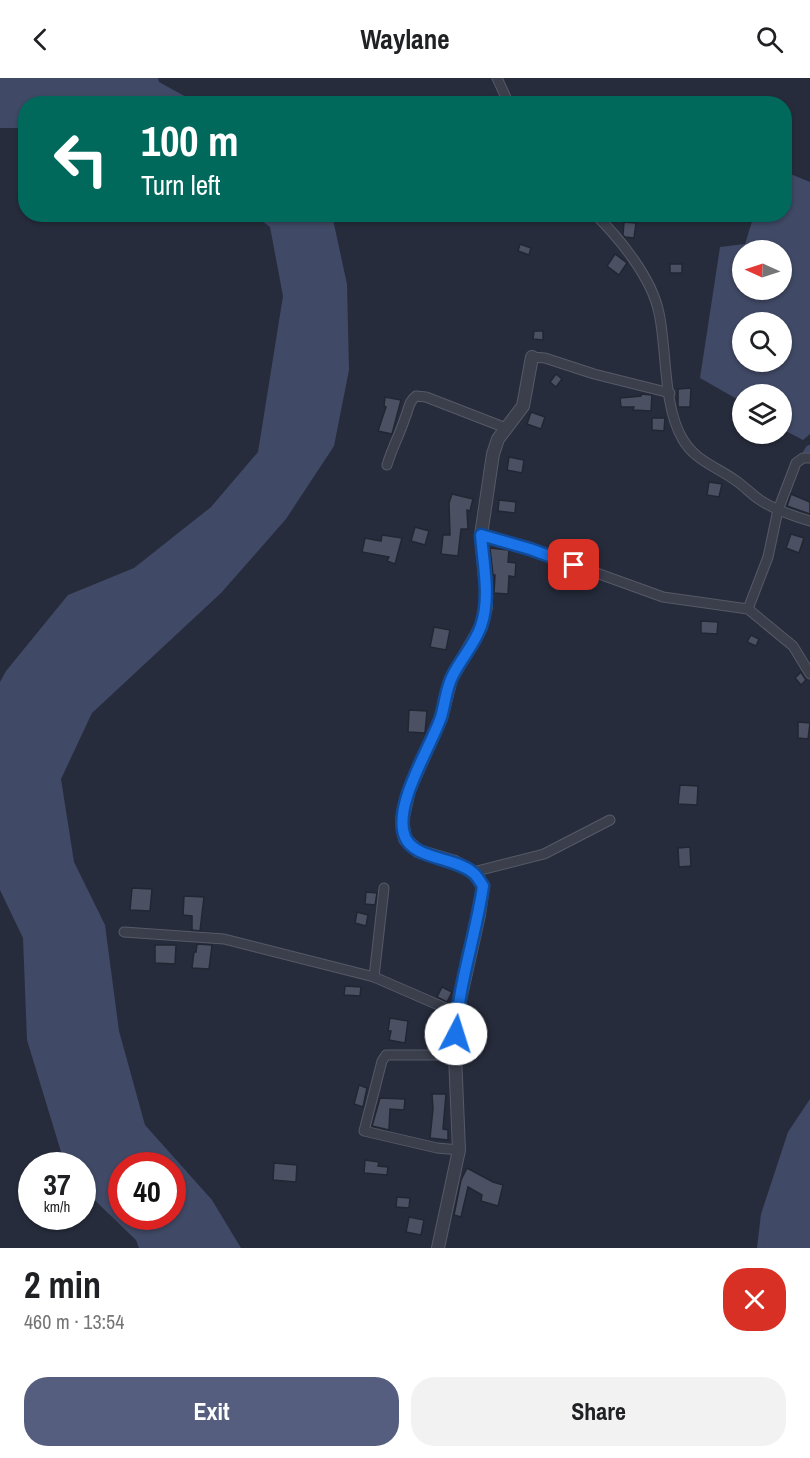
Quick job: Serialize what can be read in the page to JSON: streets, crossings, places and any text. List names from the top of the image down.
{
  "north": "left",
  "page": {
    "header": "Waylane",
    "turn": ["100 m", "Turn left"],
    "speed": "37 km/h",
    "limit": "40",
    "heading": ["2 min", "460 m · 13:54"],
    "buttons": ["Exit", "Share"]
  }
}
